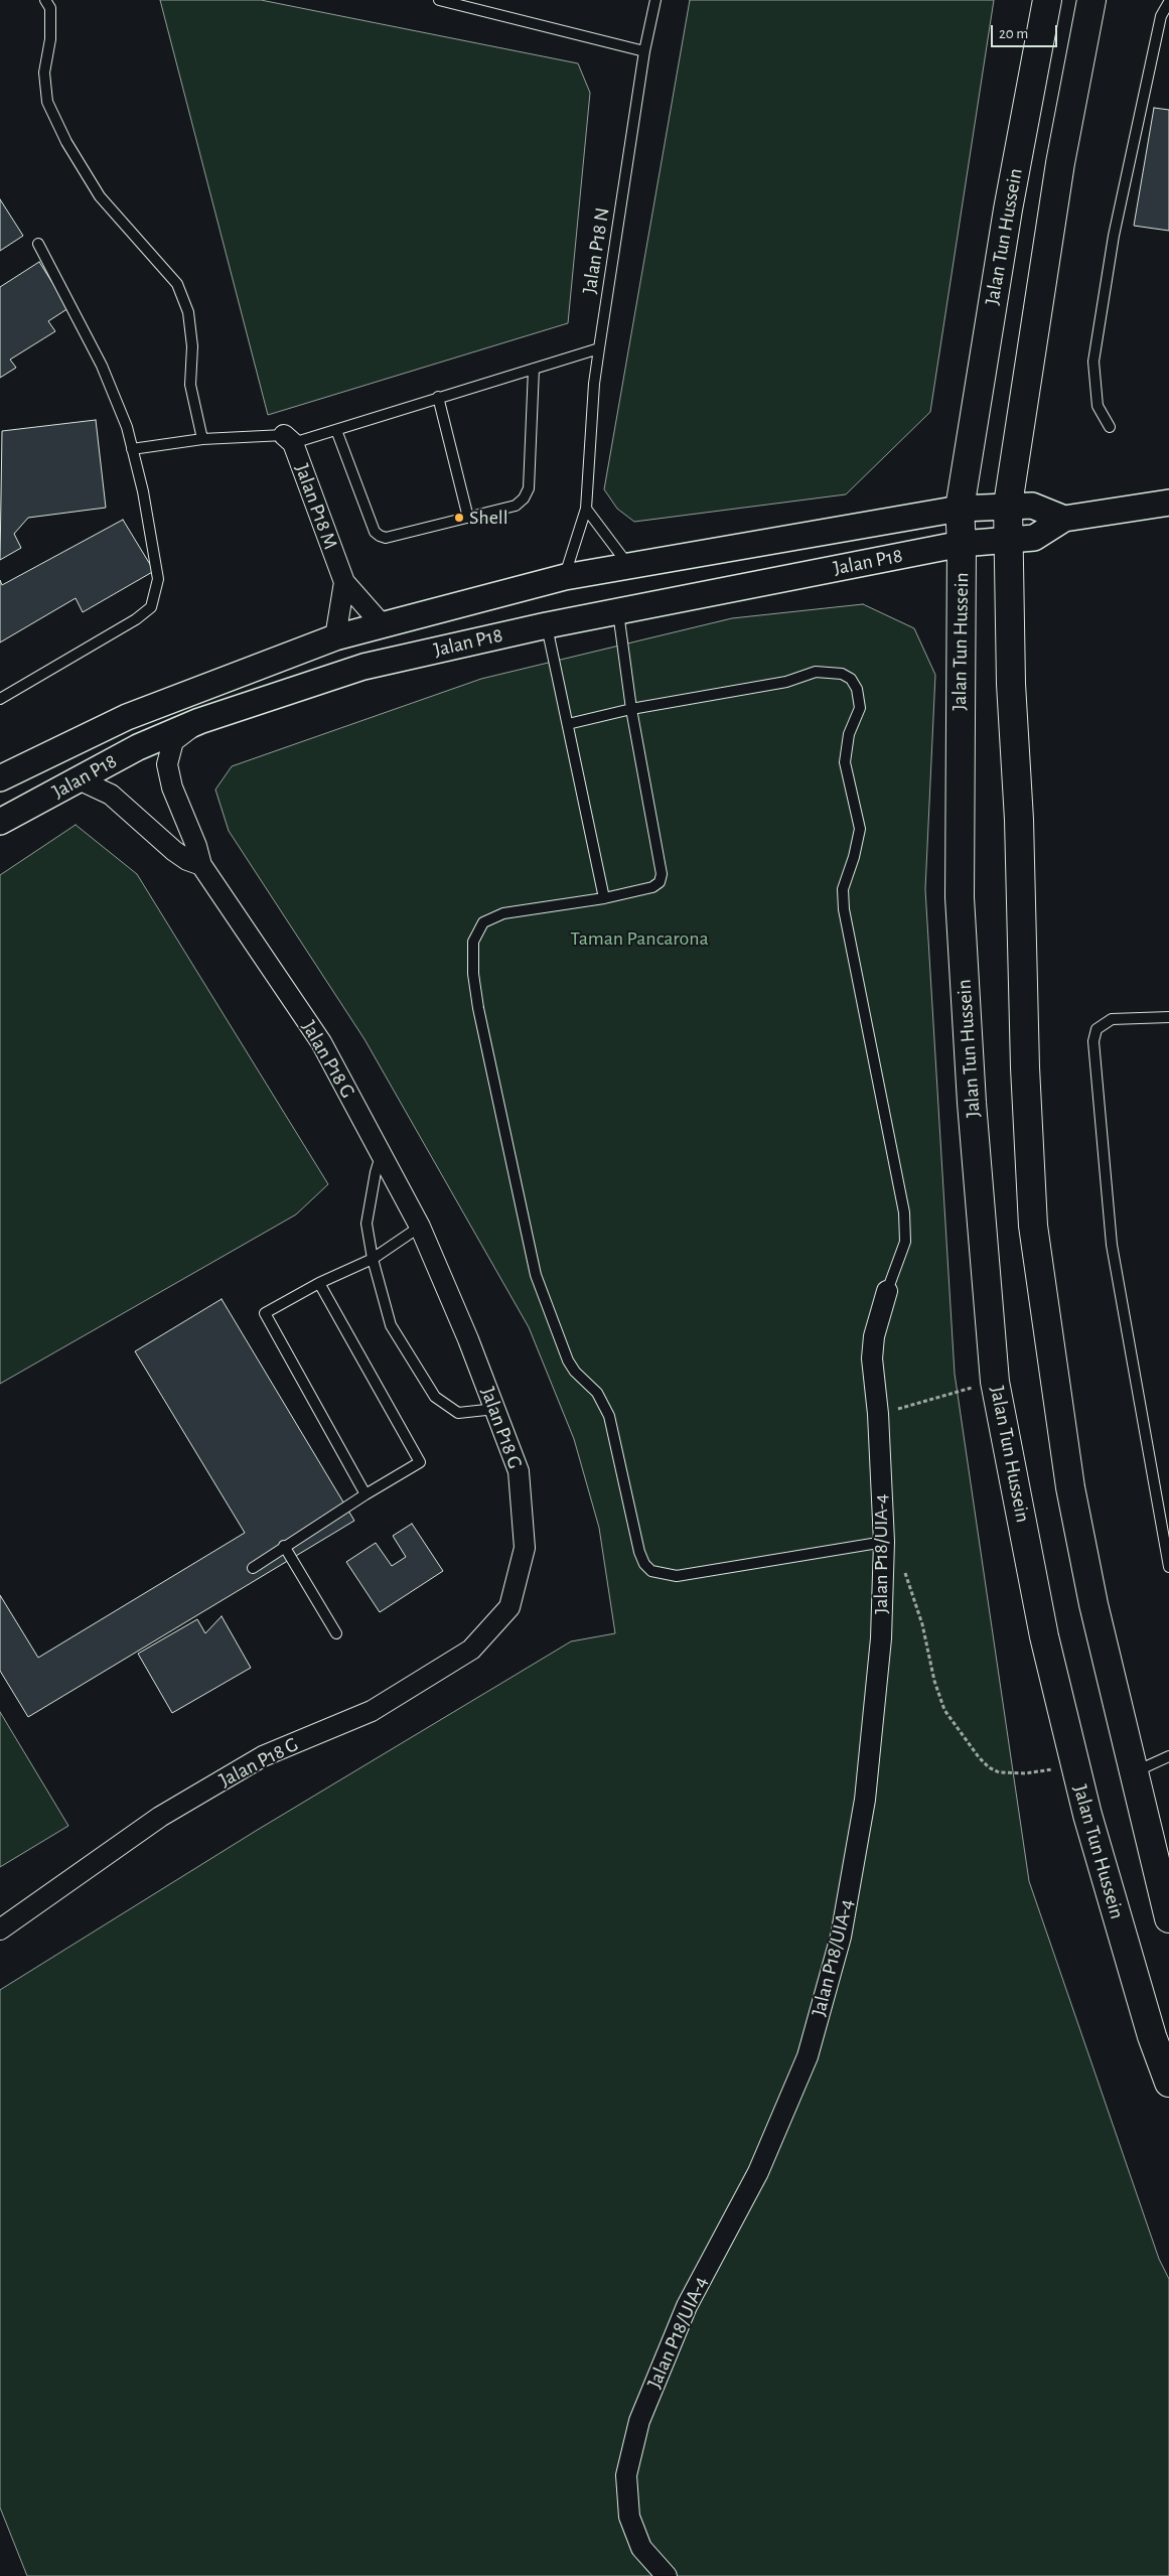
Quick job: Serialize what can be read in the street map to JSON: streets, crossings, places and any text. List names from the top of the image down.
{
  "streets": {
    "main road": ["Jalan Tun Hussein"],
    "street": [
      "Jalan P18 M",
      "Jalan P18",
      "Jalan P18 G",
      "Jalan P18/UIA-4"
    ],
    "lane": ["Jalan P18 N"]
  },
  "crossings": [
    ["Jalan Tun Hussein", "Jalan P18"],
    ["Jalan P18 N", "Jalan P18"],
    ["Jalan P18 M", "Jalan P18"],
    ["Jalan P18", "Jalan P18 G"]
  ],
  "parks": ["Taman Pancarona"],
  "places": ["Shell"],
  "scale_bar": "20 m"
}
